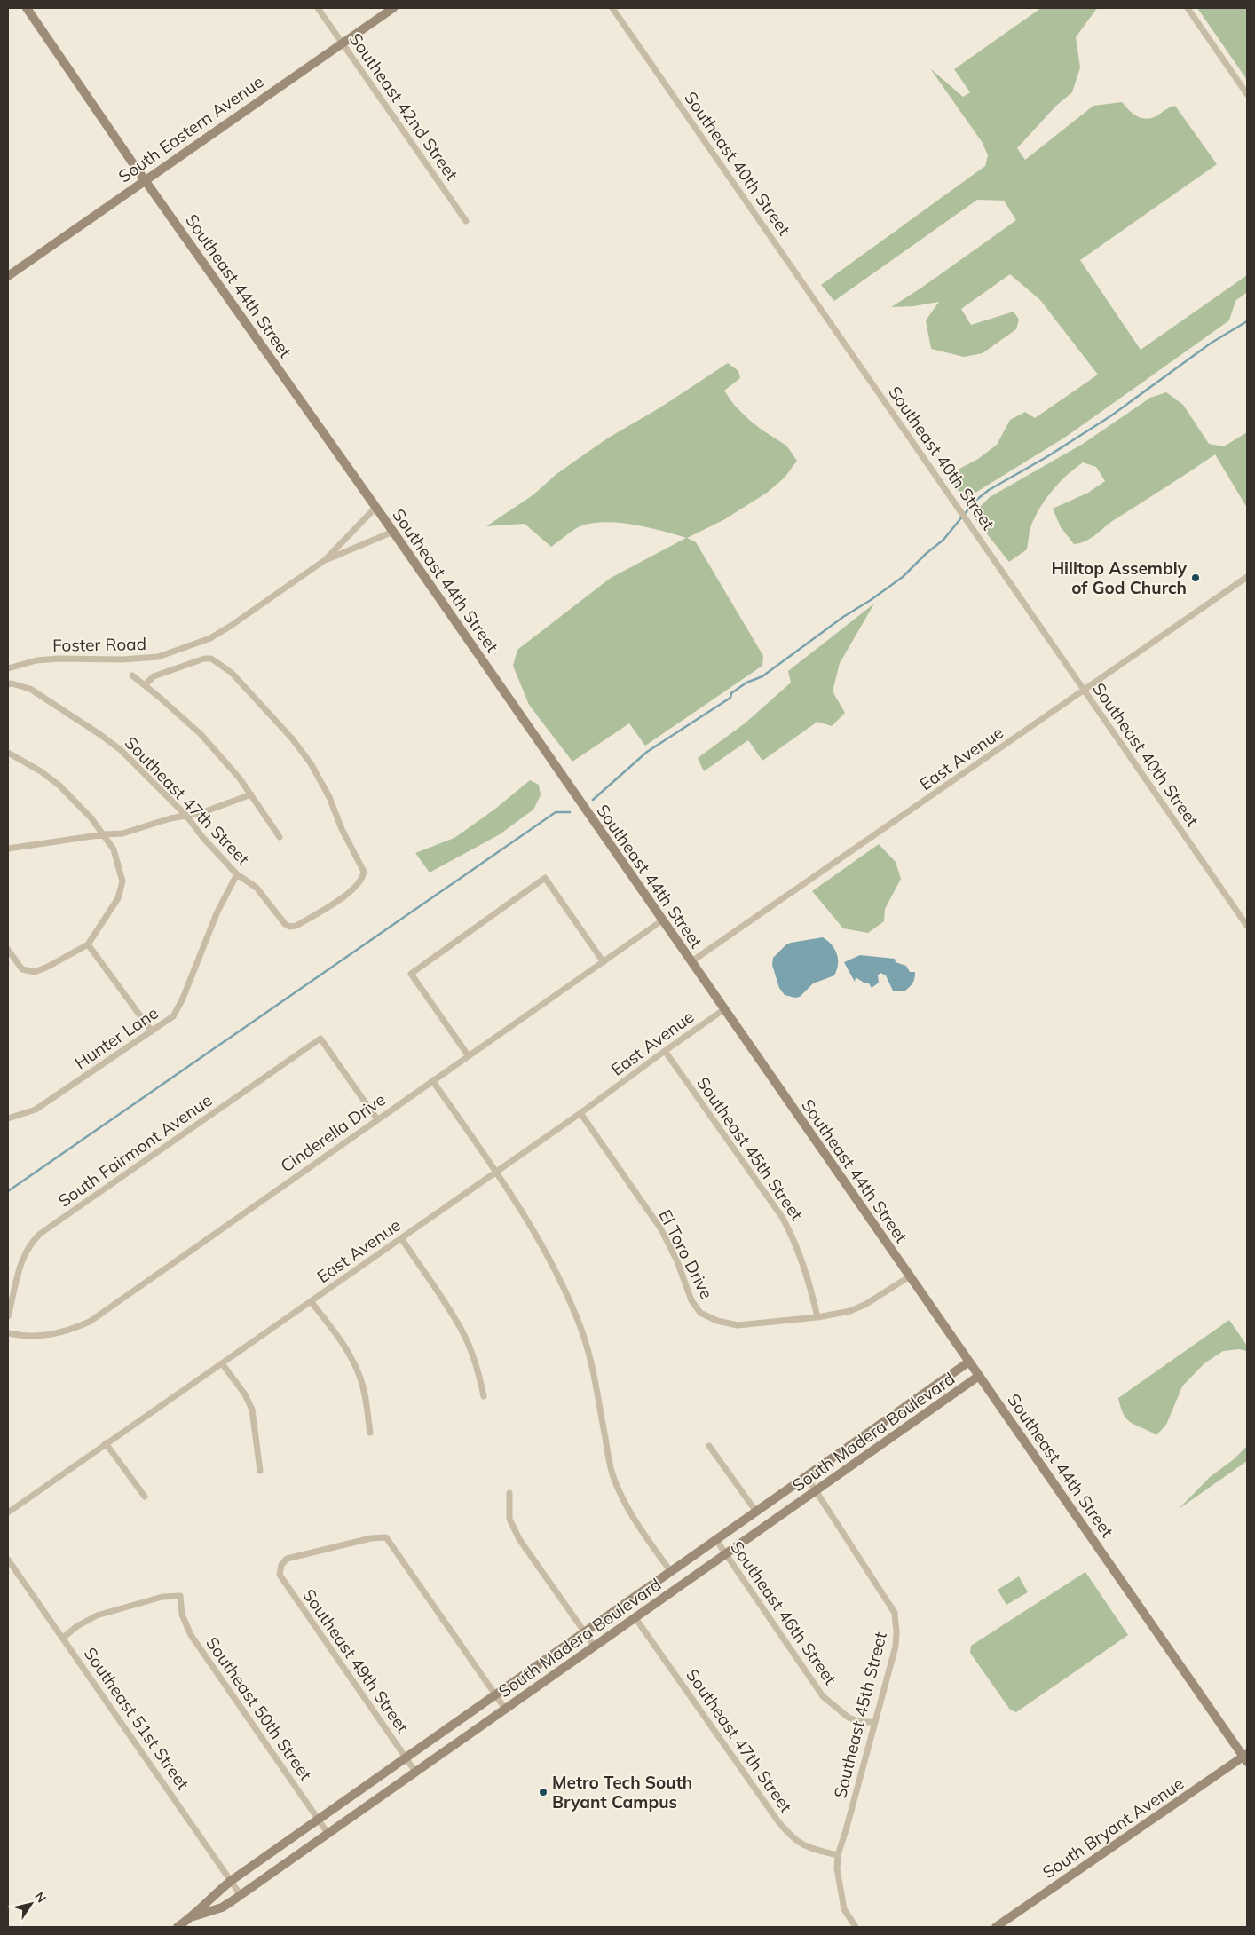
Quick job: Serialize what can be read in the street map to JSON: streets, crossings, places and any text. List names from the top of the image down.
{
  "streets": {
    "main road": [
      "South Eastern Avenue",
      "Southeast 44th Street",
      "South Madera Boulevard",
      "South Bryant Avenue"
    ],
    "street": [
      "Southeast 42nd Street",
      "Southeast 40th Street",
      "Foster Road",
      "East Avenue",
      "Southeast 47th Street",
      "Hunter Lane",
      "Cinderella Drive",
      "Southeast 45th Street",
      "South Fairmont Avenue",
      "El Toro Drive",
      "Southeast 46th Street",
      "Southeast 49th Street",
      "Southeast 50th Street",
      "Southeast 51st Street"
    ]
  },
  "crossings": [
    ["Southeast 42nd Street", "South Eastern Avenue"],
    ["South Eastern Avenue", "Southeast 44th Street"],
    ["Southeast 40th Street", "East Avenue"],
    ["Southeast 44th Street", "Foster Road"],
    ["Southeast 44th Street", "East Avenue"],
    ["Southeast 44th Street", "Cinderella Drive"],
    ["Southeast 44th Street", "El Toro Drive"],
    ["Southeast 44th Street", "South Madera Boulevard"],
    ["Southeast 44th Street", "South Bryant Avenue"],
    ["East Avenue", "Southeast 45th Street"],
    ["East Avenue", "El Toro Drive"],
    ["Southeast 47th Street", "Hunter Lane"],
    ["Southeast 47th Street", "Southeast 45th Street"],
    ["Southeast 47th Street", "South Madera Boulevard"],
    ["Cinderella Drive", "South Fairmont Avenue"],
    ["Southeast 45th Street", "El Toro Drive"],
    ["Southeast 45th Street", "South Madera Boulevard"],
    ["Southeast 45th Street", "Southeast 46th Street"],
    ["South Madera Boulevard", "Southeast 46th Street"],
    ["South Madera Boulevard", "Southeast 49th Street"],
    ["South Madera Boulevard", "Southeast 50th Street"],
    ["South Madera Boulevard", "Southeast 51st Street"],
    ["Southeast 50th Street", "Southeast 51st Street"]
  ],
  "places": ["Hilltop Assembly of God Church", "Metro Tech South Bryant Campus"],
  "north": "top right"
}
